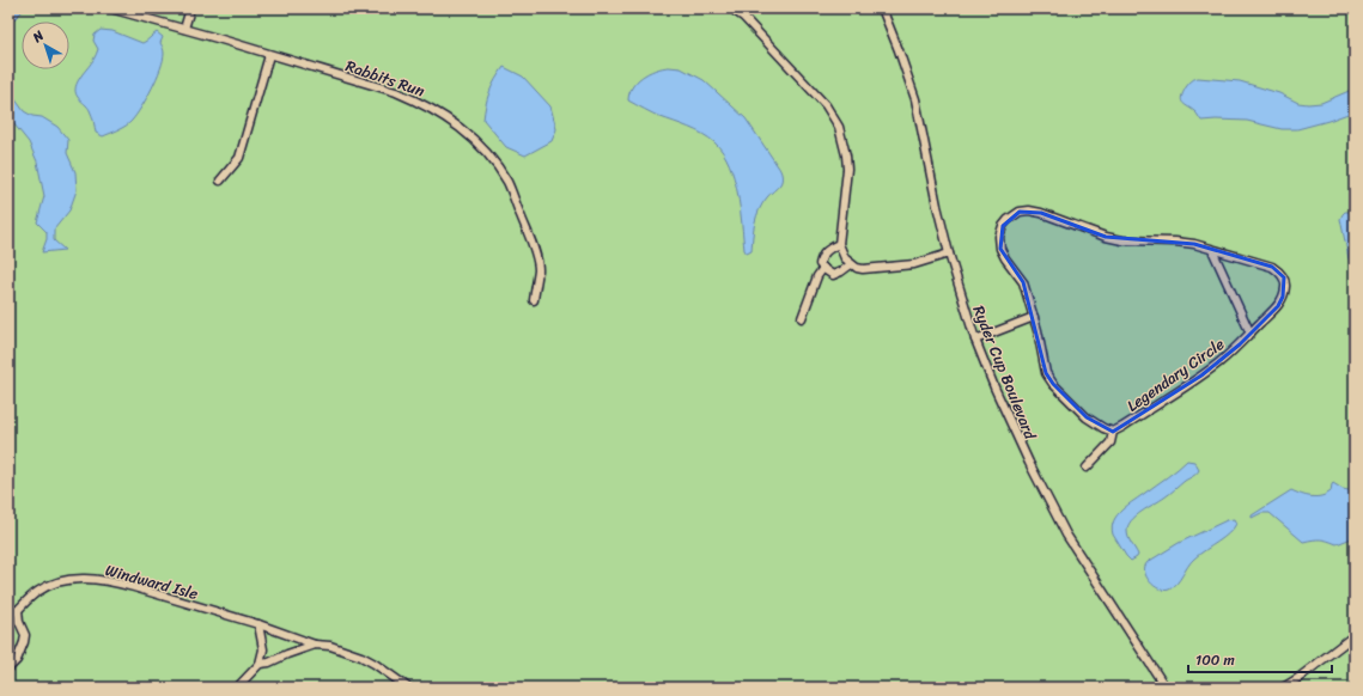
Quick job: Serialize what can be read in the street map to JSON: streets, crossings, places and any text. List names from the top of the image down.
{
  "streets": {
    "street": [
      "Rabbits Run",
      "Ryder Cup Boulevard",
      "Legendary Circle",
      "Windward Isle"
    ]
  },
  "scale_bar": "100 m",
  "north": "top left"
}
